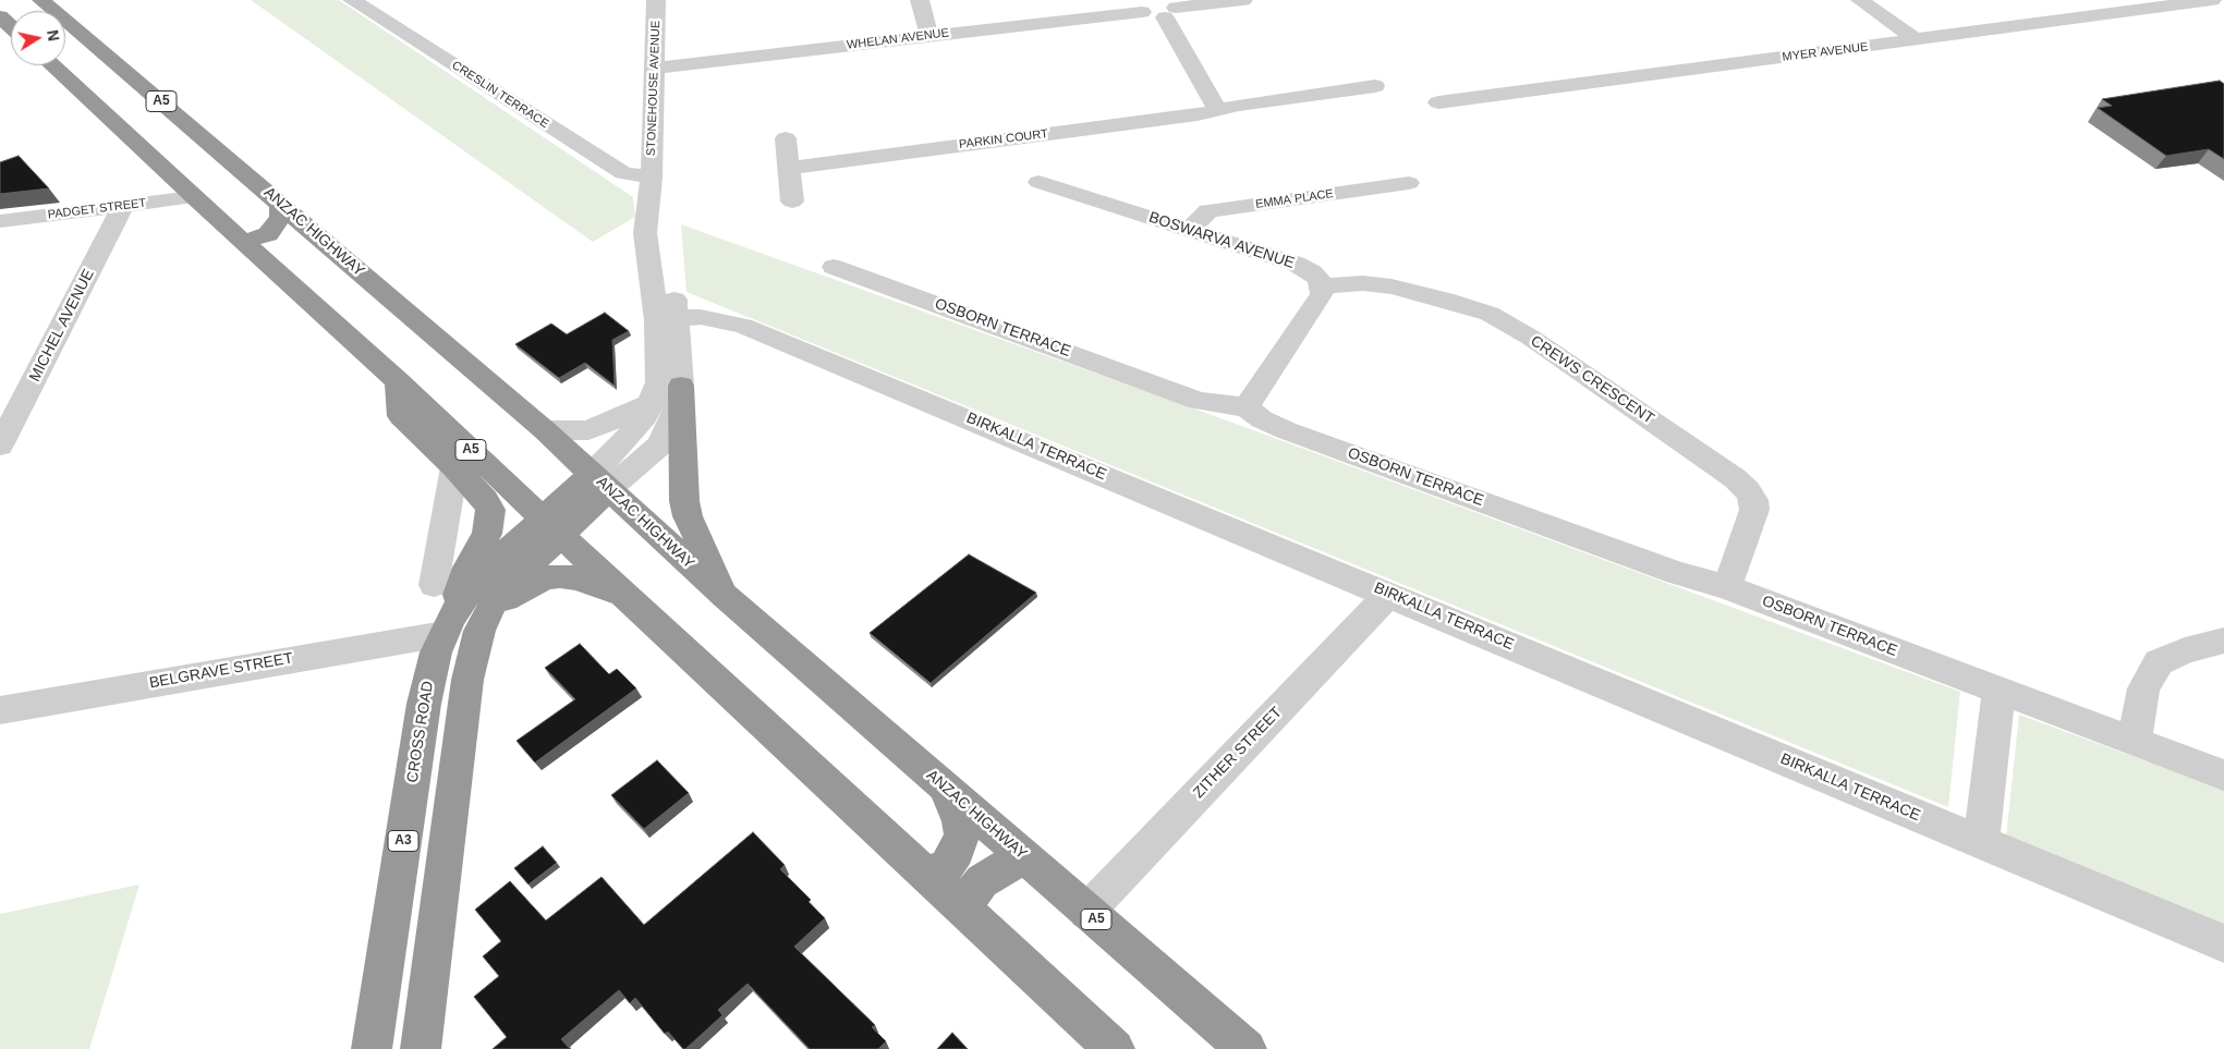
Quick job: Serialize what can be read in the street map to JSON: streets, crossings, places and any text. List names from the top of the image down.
{
  "streets": {
    "highway": [
      "A5",
      "ANZAC HIGHWAY",
      "CROSS ROAD",
      "A3"
    ],
    "street": [
      "WHELAN AVENUE",
      "MYER AVENUE",
      "STONEHOUSE AVENUE",
      "CRESLIN TERRACE",
      "PARKIN COURT",
      "EMMA PLACE",
      "PADGET STREET",
      "BOSWARVA AVENUE",
      "MICHEL AVENUE",
      "OSBORN TERRACE",
      "CREWS CRESCENT",
      "BIRKALLA TERRACE",
      "BELGRAVE STREET",
      "ZITHER STREET"
    ]
  },
  "crossings": [
    ["WHELAN AVENUE", "STONEHOUSE AVENUE"],
    ["STONEHOUSE AVENUE", "CRESLIN TERRACE"],
    ["STONEHOUSE AVENUE", "ANZAC HIGHWAY"],
    ["STONEHOUSE AVENUE", "BIRKALLA TERRACE"],
    ["STONEHOUSE AVENUE", "CROSS ROAD"],
    ["A5", "PADGET STREET"],
    ["A5", "CROSS ROAD"],
    ["EMMA PLACE", "BOSWARVA AVENUE"],
    ["PADGET STREET", "MICHEL AVENUE"],
    ["ANZAC HIGHWAY", "CROSS ROAD"],
    ["ANZAC HIGHWAY", "ZITHER STREET"],
    ["BOSWARVA AVENUE", "CREWS CRESCENT"],
    ["OSBORN TERRACE", "CREWS CRESCENT"],
    ["BIRKALLA TERRACE", "ZITHER STREET"],
    ["BELGRAVE STREET", "CROSS ROAD"]
  ],
  "north": "right"
}
